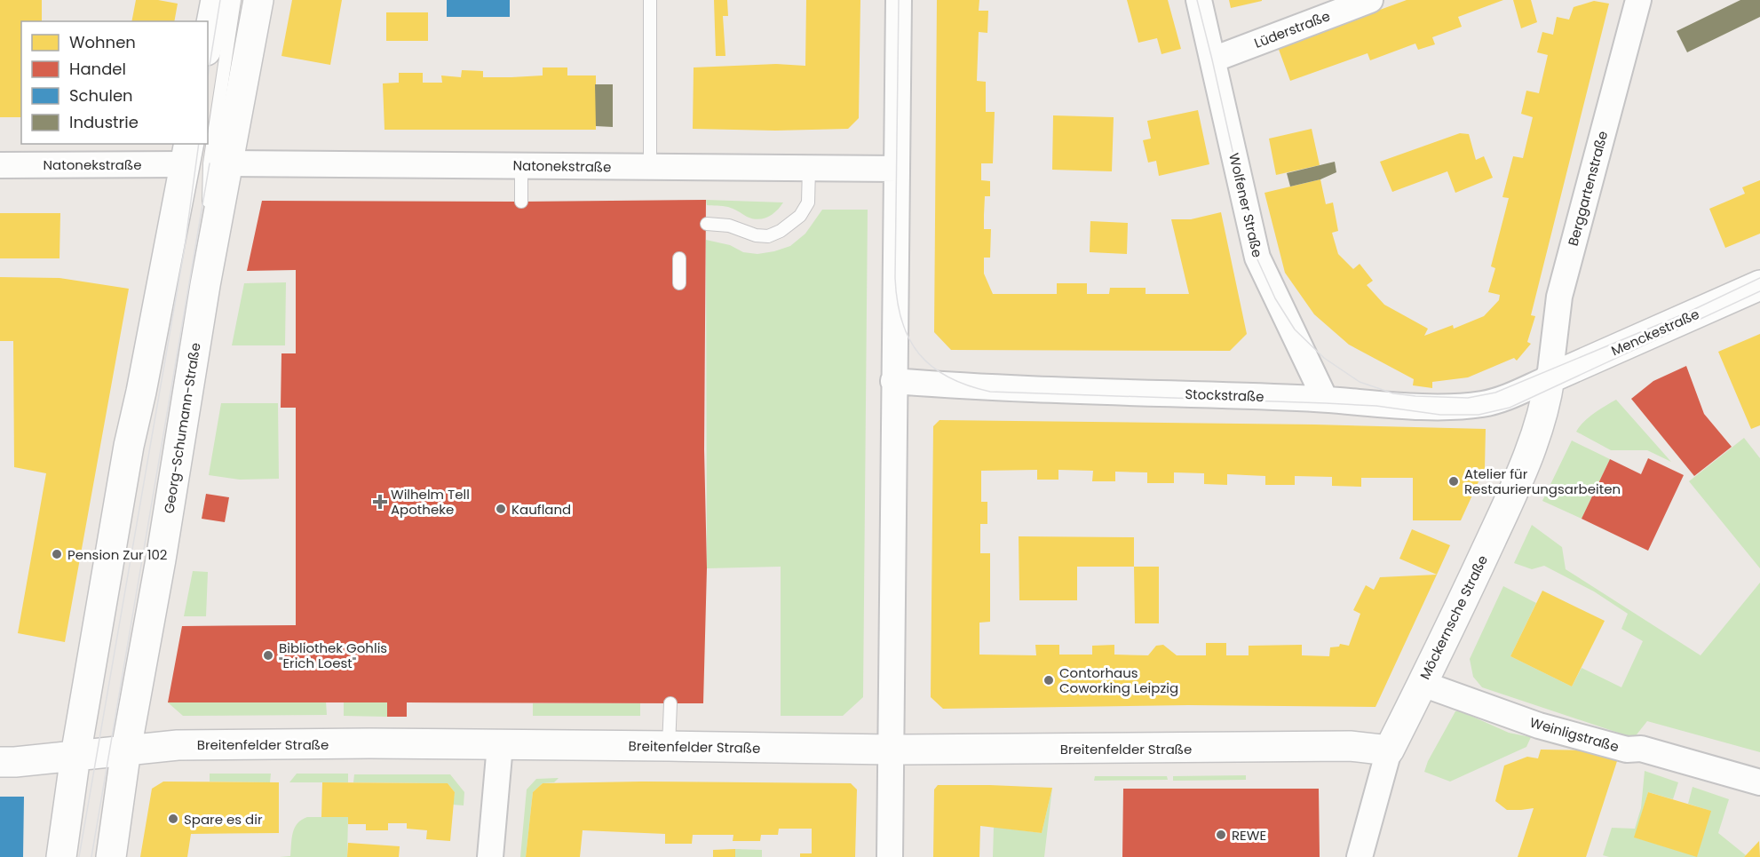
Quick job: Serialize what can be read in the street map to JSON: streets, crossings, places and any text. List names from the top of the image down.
{
  "streets": {
    "main road": [
      "Menckestraße",
      "Georg-Schumann-Straße",
      "Möckernsche Straße",
      "Breitenfelder Straße"
    ],
    "street": [
      "Lüderstraße",
      "Natonekstraße",
      "Berggartenstraße",
      "Wolfener Straße",
      "Stockstraße",
      "Weinligstraße"
    ]
  },
  "crossings": [
    ["Lüderstraße", "Wolfener Straße"],
    ["Natonekstraße", "Georg-Schumann-Straße"],
    ["Berggartenstraße", "Menckestraße"],
    ["Berggartenstraße", "Stockstraße"],
    ["Berggartenstraße", "Möckernsche Straße"],
    ["Wolfener Straße", "Stockstraße"],
    ["Menckestraße", "Stockstraße"],
    ["Menckestraße", "Möckernsche Straße"],
    ["Stockstraße", "Möckernsche Straße"],
    ["Georg-Schumann-Straße", "Breitenfelder Straße"],
    ["Möckernsche Straße", "Weinligstraße"],
    ["Möckernsche Straße", "Breitenfelder Straße"]
  ],
  "places": {
    "other": [
      "Atelier für Restaurierungsarbeiten",
      "Kaufland",
      "Pension Zur 102",
      "Bibliothek Gohlis \"Erich Loest\"",
      "Contorhaus Coworking Leipzig",
      "Spare es dir",
      "REWE"
    ],
    "health": ["Wilhelm Tell Apotheke"]
  },
  "legend": [
    "Wohnen",
    "Handel",
    "Schulen",
    "Industrie"
  ]
}
